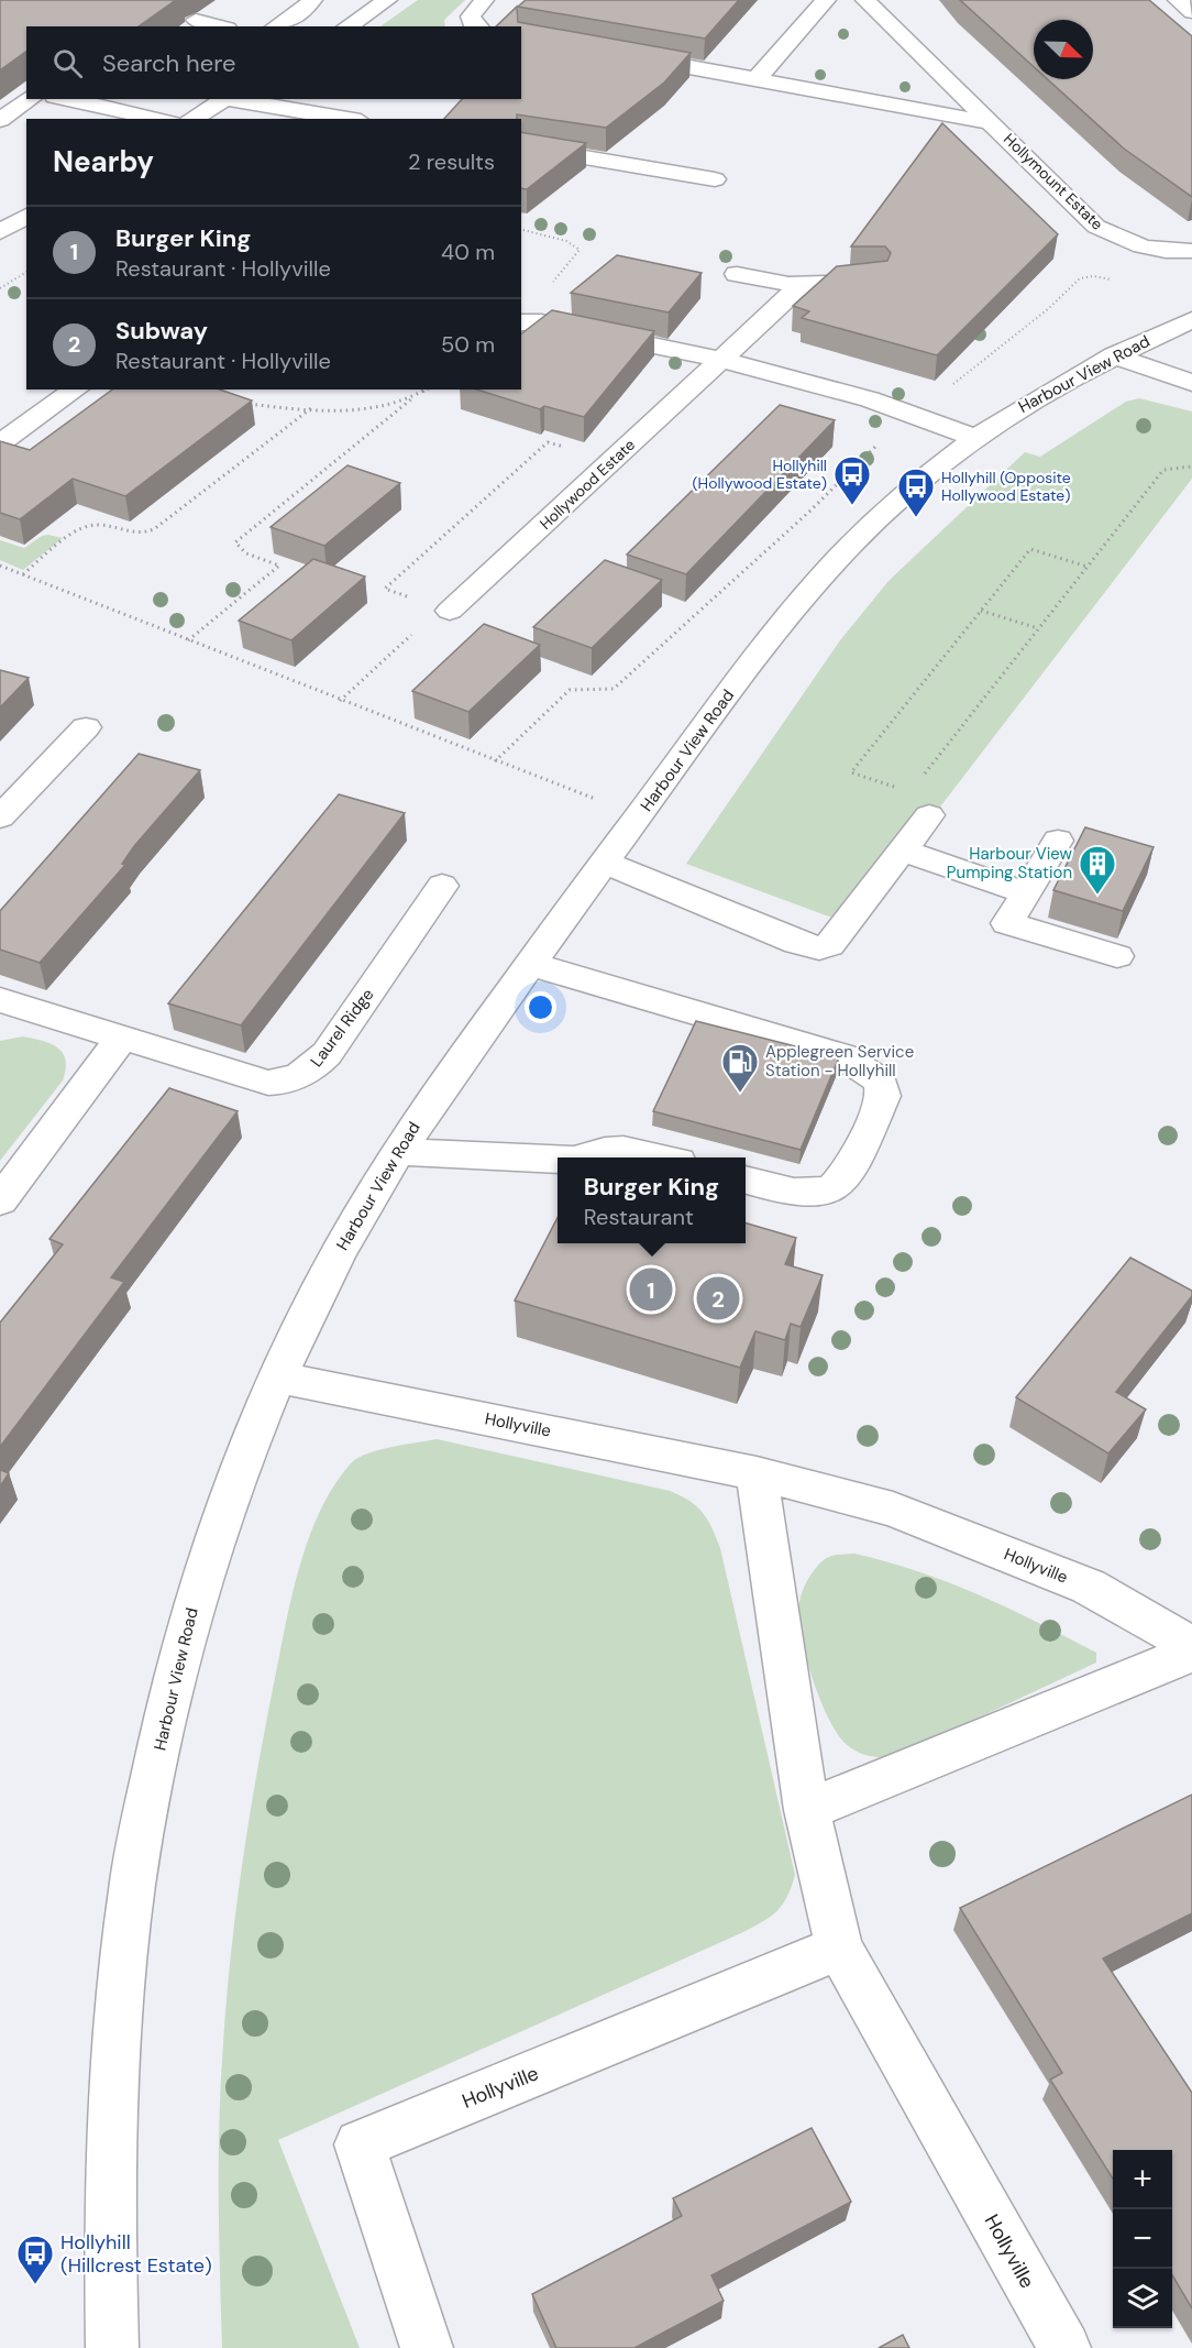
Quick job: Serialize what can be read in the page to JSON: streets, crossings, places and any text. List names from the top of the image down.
{
  "streets": {
    "street": [
      "Hollymount Estate",
      "Harbour View Road",
      "Hollywood Estate",
      "Laurel Ridge",
      "Hollyville"
    ]
  },
  "crossings": [
    ["Harbour View Road", "Hollyville"]
  ],
  "places": {
    "bus stop": ["Hollyhill (Hollywood Estate)", "Hollyhill (Opposite Hollywood Estate)", "Hollyhill (Hillcrest Estate)"],
    "building": ["Harbour View Pumping Station"],
    "fuel station": ["Applegreen Service Station - Hollyhill"]
  },
  "north": "bottom right",
  "page": {
    "search": "Search here",
    "heading": ["Nearby", "2 results"],
    "list": [
      {
        "mark": "1",
        "name": "Burger King",
        "note": "Restaurant · Hollyville",
        "value": "40 m"
      },
      {
        "mark": "2",
        "name": "Subway",
        "note": "Restaurant · Hollyville",
        "value": "50 m"
      }
    ],
    "popup": ["Burger King", "Restaurant"],
    "pins": ["1", "2"],
    "map_buttons": ["+", "−"]
  }
}
